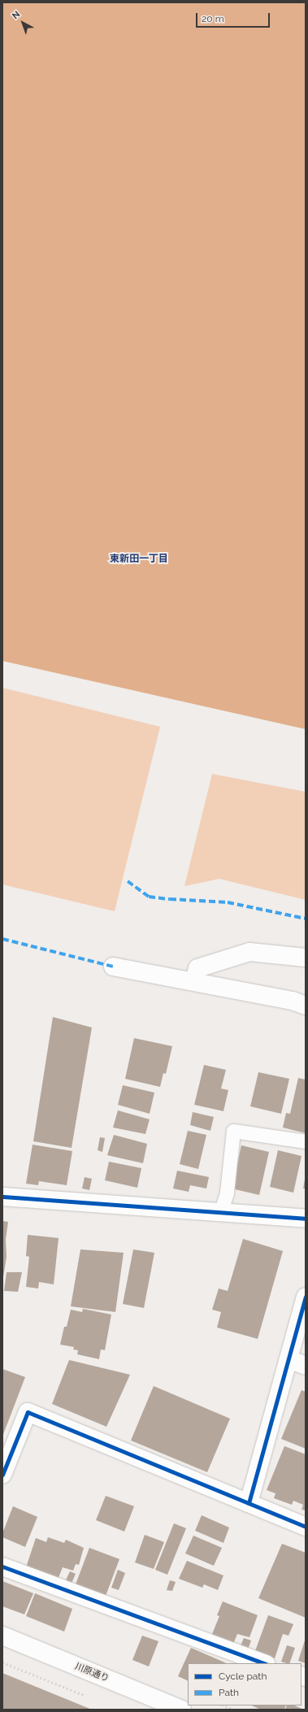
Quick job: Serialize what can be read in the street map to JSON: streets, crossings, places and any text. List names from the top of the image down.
{
  "streets": {
    "street": ["川原通り"]
  },
  "districts": ["東新田一丁目"],
  "legend": ["Cycle path", "Path"],
  "scale_bar": "20 m",
  "north": "top left"
}
